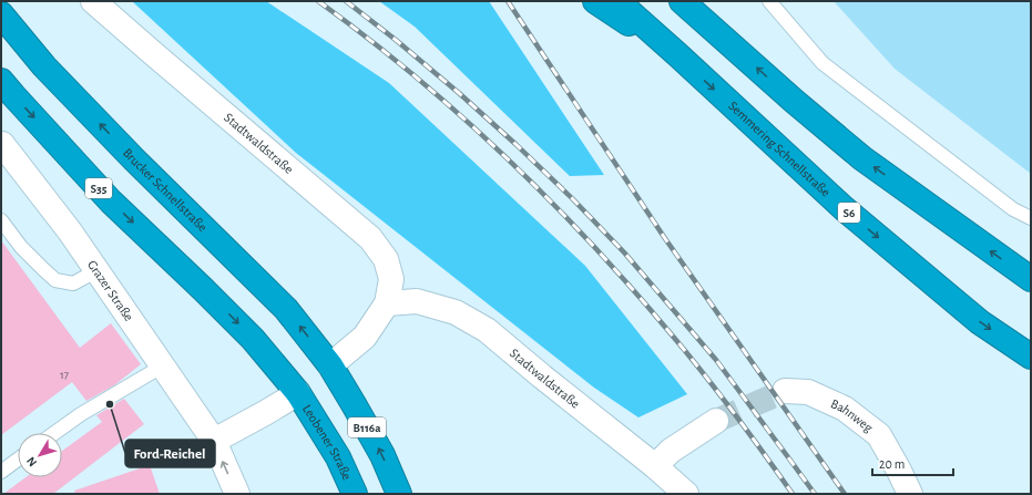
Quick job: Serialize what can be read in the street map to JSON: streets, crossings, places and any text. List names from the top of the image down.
{
  "streets": {
    "highway": [
      "Semmering Schnellstraße",
      "S35",
      "Brucker Schnellstraße",
      "S6",
      "B116a",
      "Leobener Straße"
    ],
    "street": ["Stadtwaldstraße", "Grazer Straße", "Bahnweg"]
  },
  "crossings": [
    ["Stadtwaldstraße", "Brucker Schnellstraße"],
    ["Stadtwaldstraße", "B116a"],
    ["S35", "Leobener Straße"],
    ["Brucker Schnellstraße", "B116a"]
  ],
  "places": ["Ford-Reichel"],
  "house_numbers": ["17"],
  "scale_bar": "20 m",
  "north": "bottom left"
}
